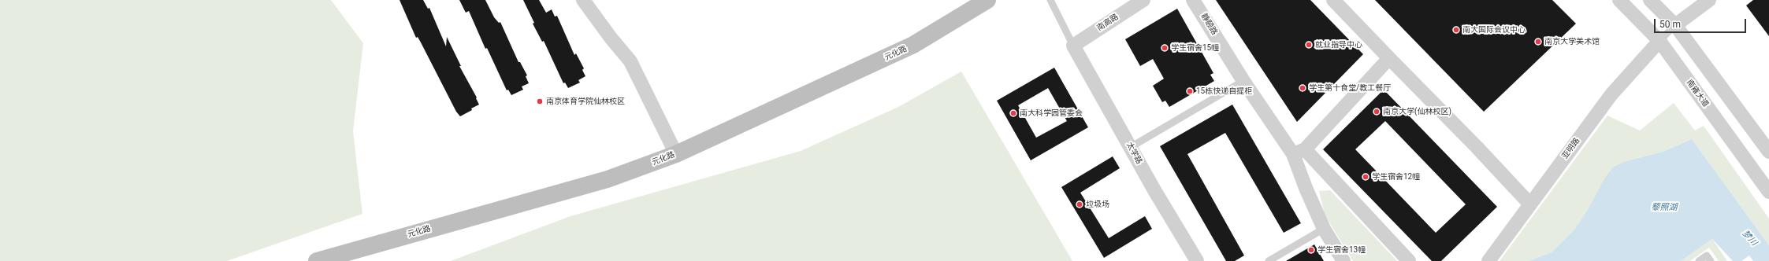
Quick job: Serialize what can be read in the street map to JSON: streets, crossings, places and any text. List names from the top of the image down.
{
  "streets": {
    "street": [
      "南高路",
      "静颐路",
      "元化路",
      "南雍大道",
      "亚明路",
      "太学路"
    ]
  },
  "crossings": [
    ["南高路", "太学路"],
    ["南雍大道", "亚明路"]
  ],
  "water": ["藜照湖", "梦川"],
  "places": [
    "南大国际会议中心",
    "南京大学美术馆",
    "就业指导中心",
    "学生宿舍15幢",
    "学生第十食堂/教工餐厅",
    "15栋快递自提柜",
    "南京体育学院仙林校区",
    "南京大学(仙林校区)",
    "南大科学园管委会",
    "学生宿舍12幢",
    "垃圾场",
    "学生宿舍13幢"
  ],
  "scale_bar": "50 m"
}
